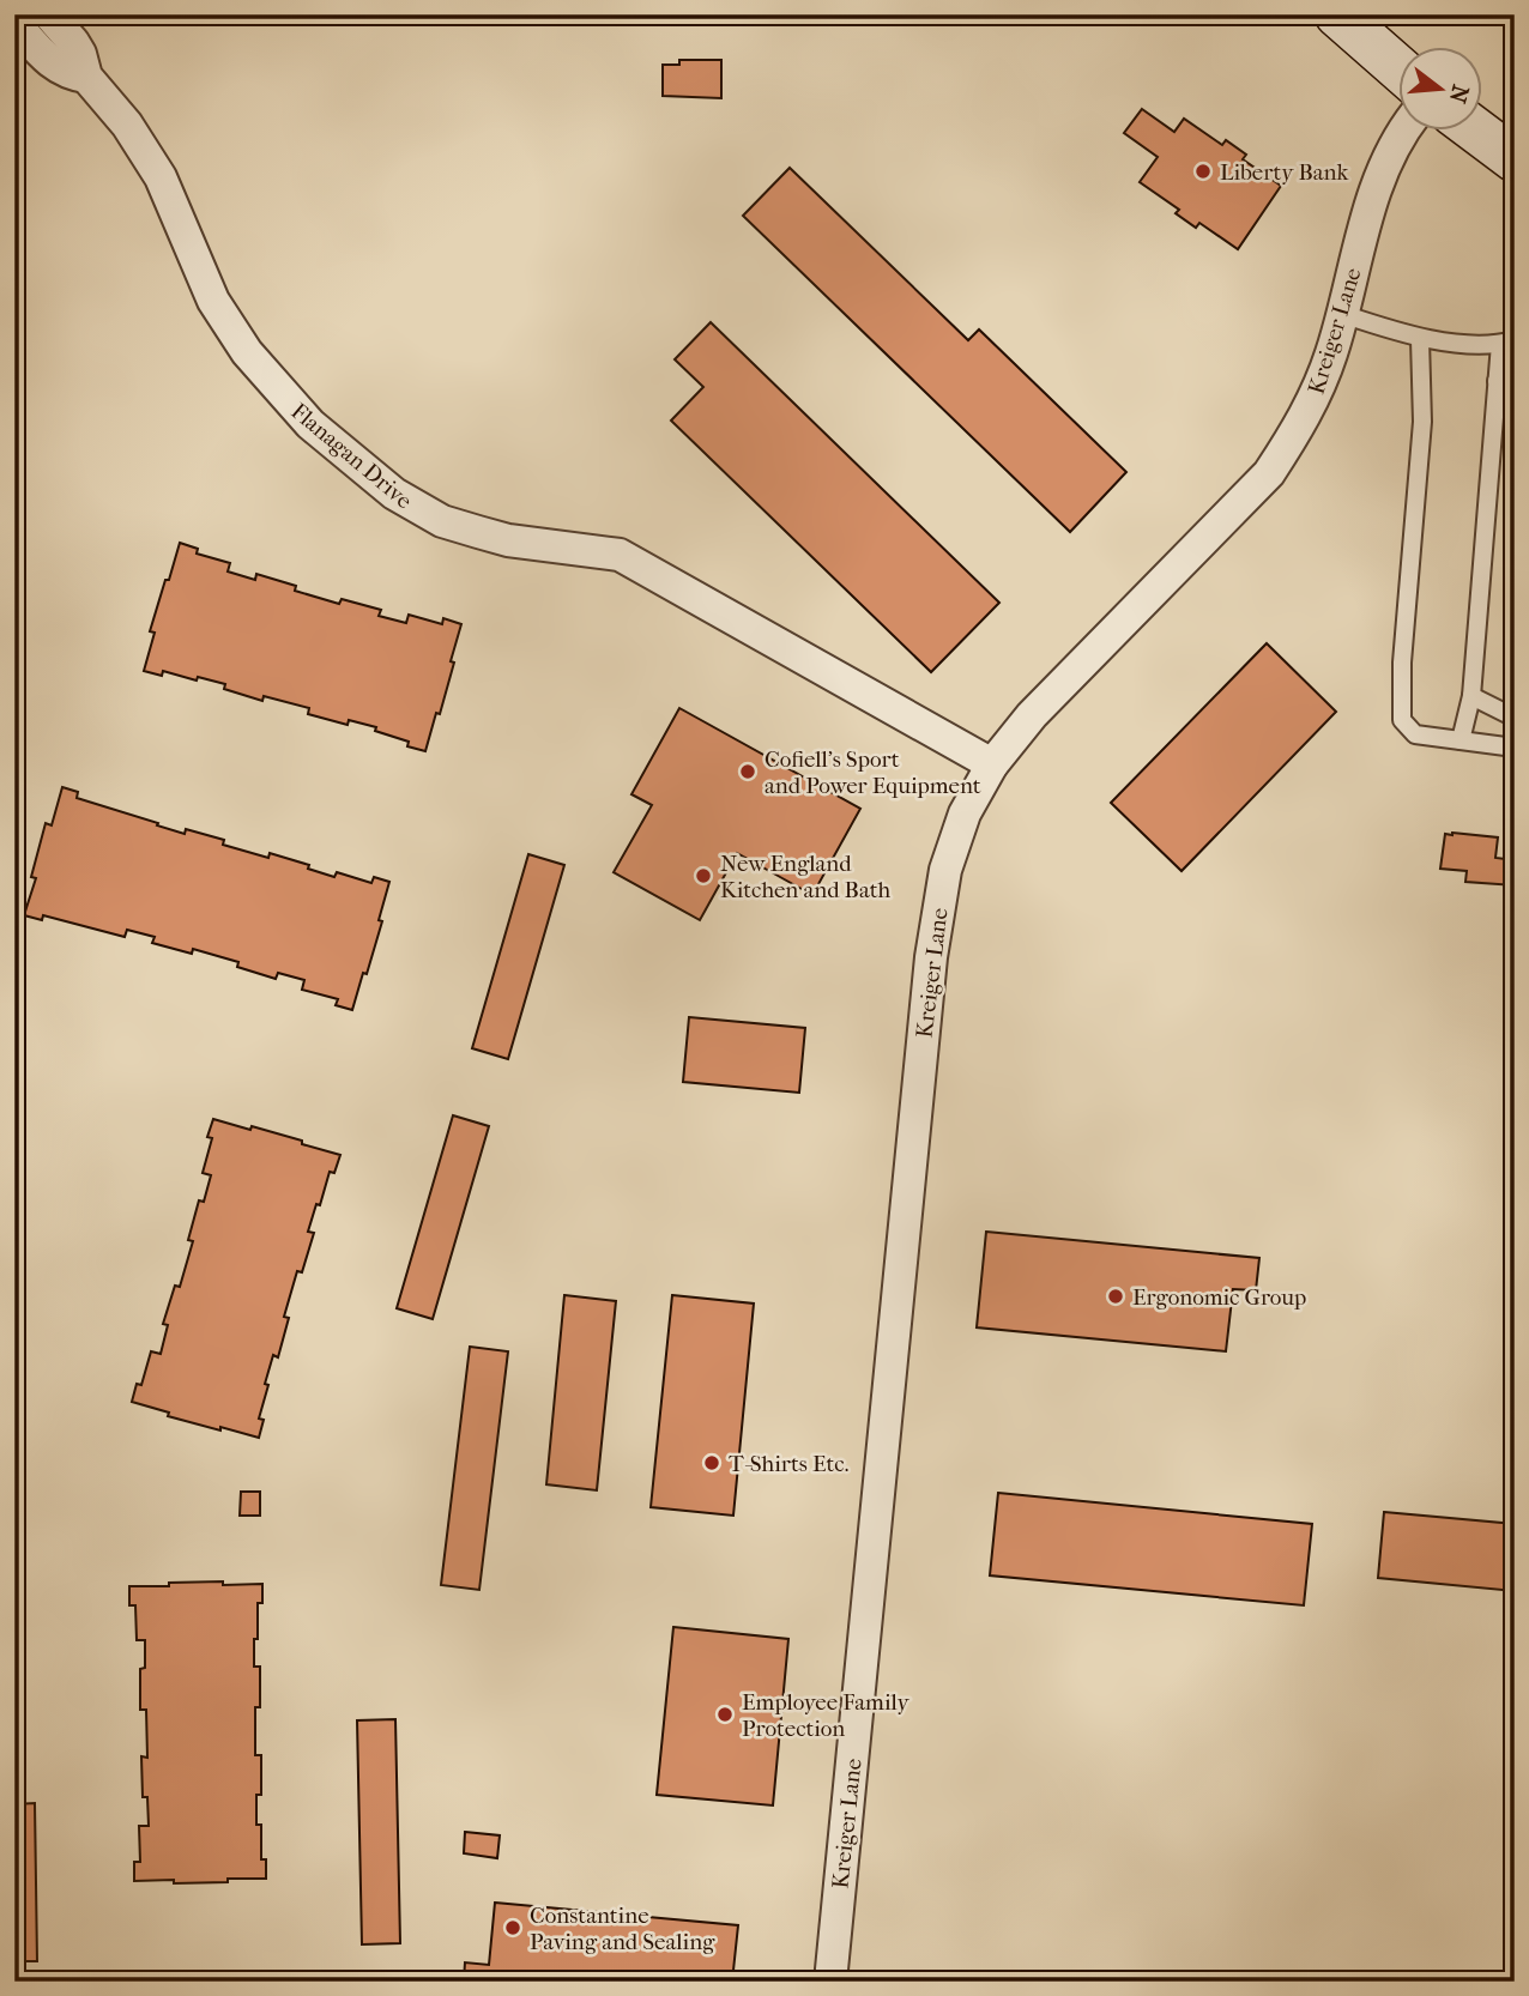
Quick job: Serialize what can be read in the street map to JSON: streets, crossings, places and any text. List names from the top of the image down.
{
  "streets": {
    "street": ["Kreiger Lane", "Flanagan Drive"]
  },
  "crossings": [
    ["Kreiger Lane", "Flanagan Drive"]
  ],
  "places": [
    "Liberty Bank",
    "Cofiell's Sport and Power Equipment",
    "New England Kitchen and Bath",
    "Ergonomic Group",
    "T-Shirts Etc.",
    "Employee Family Protection",
    "Constantine Paving and Sealing"
  ],
  "north": "right"
}
